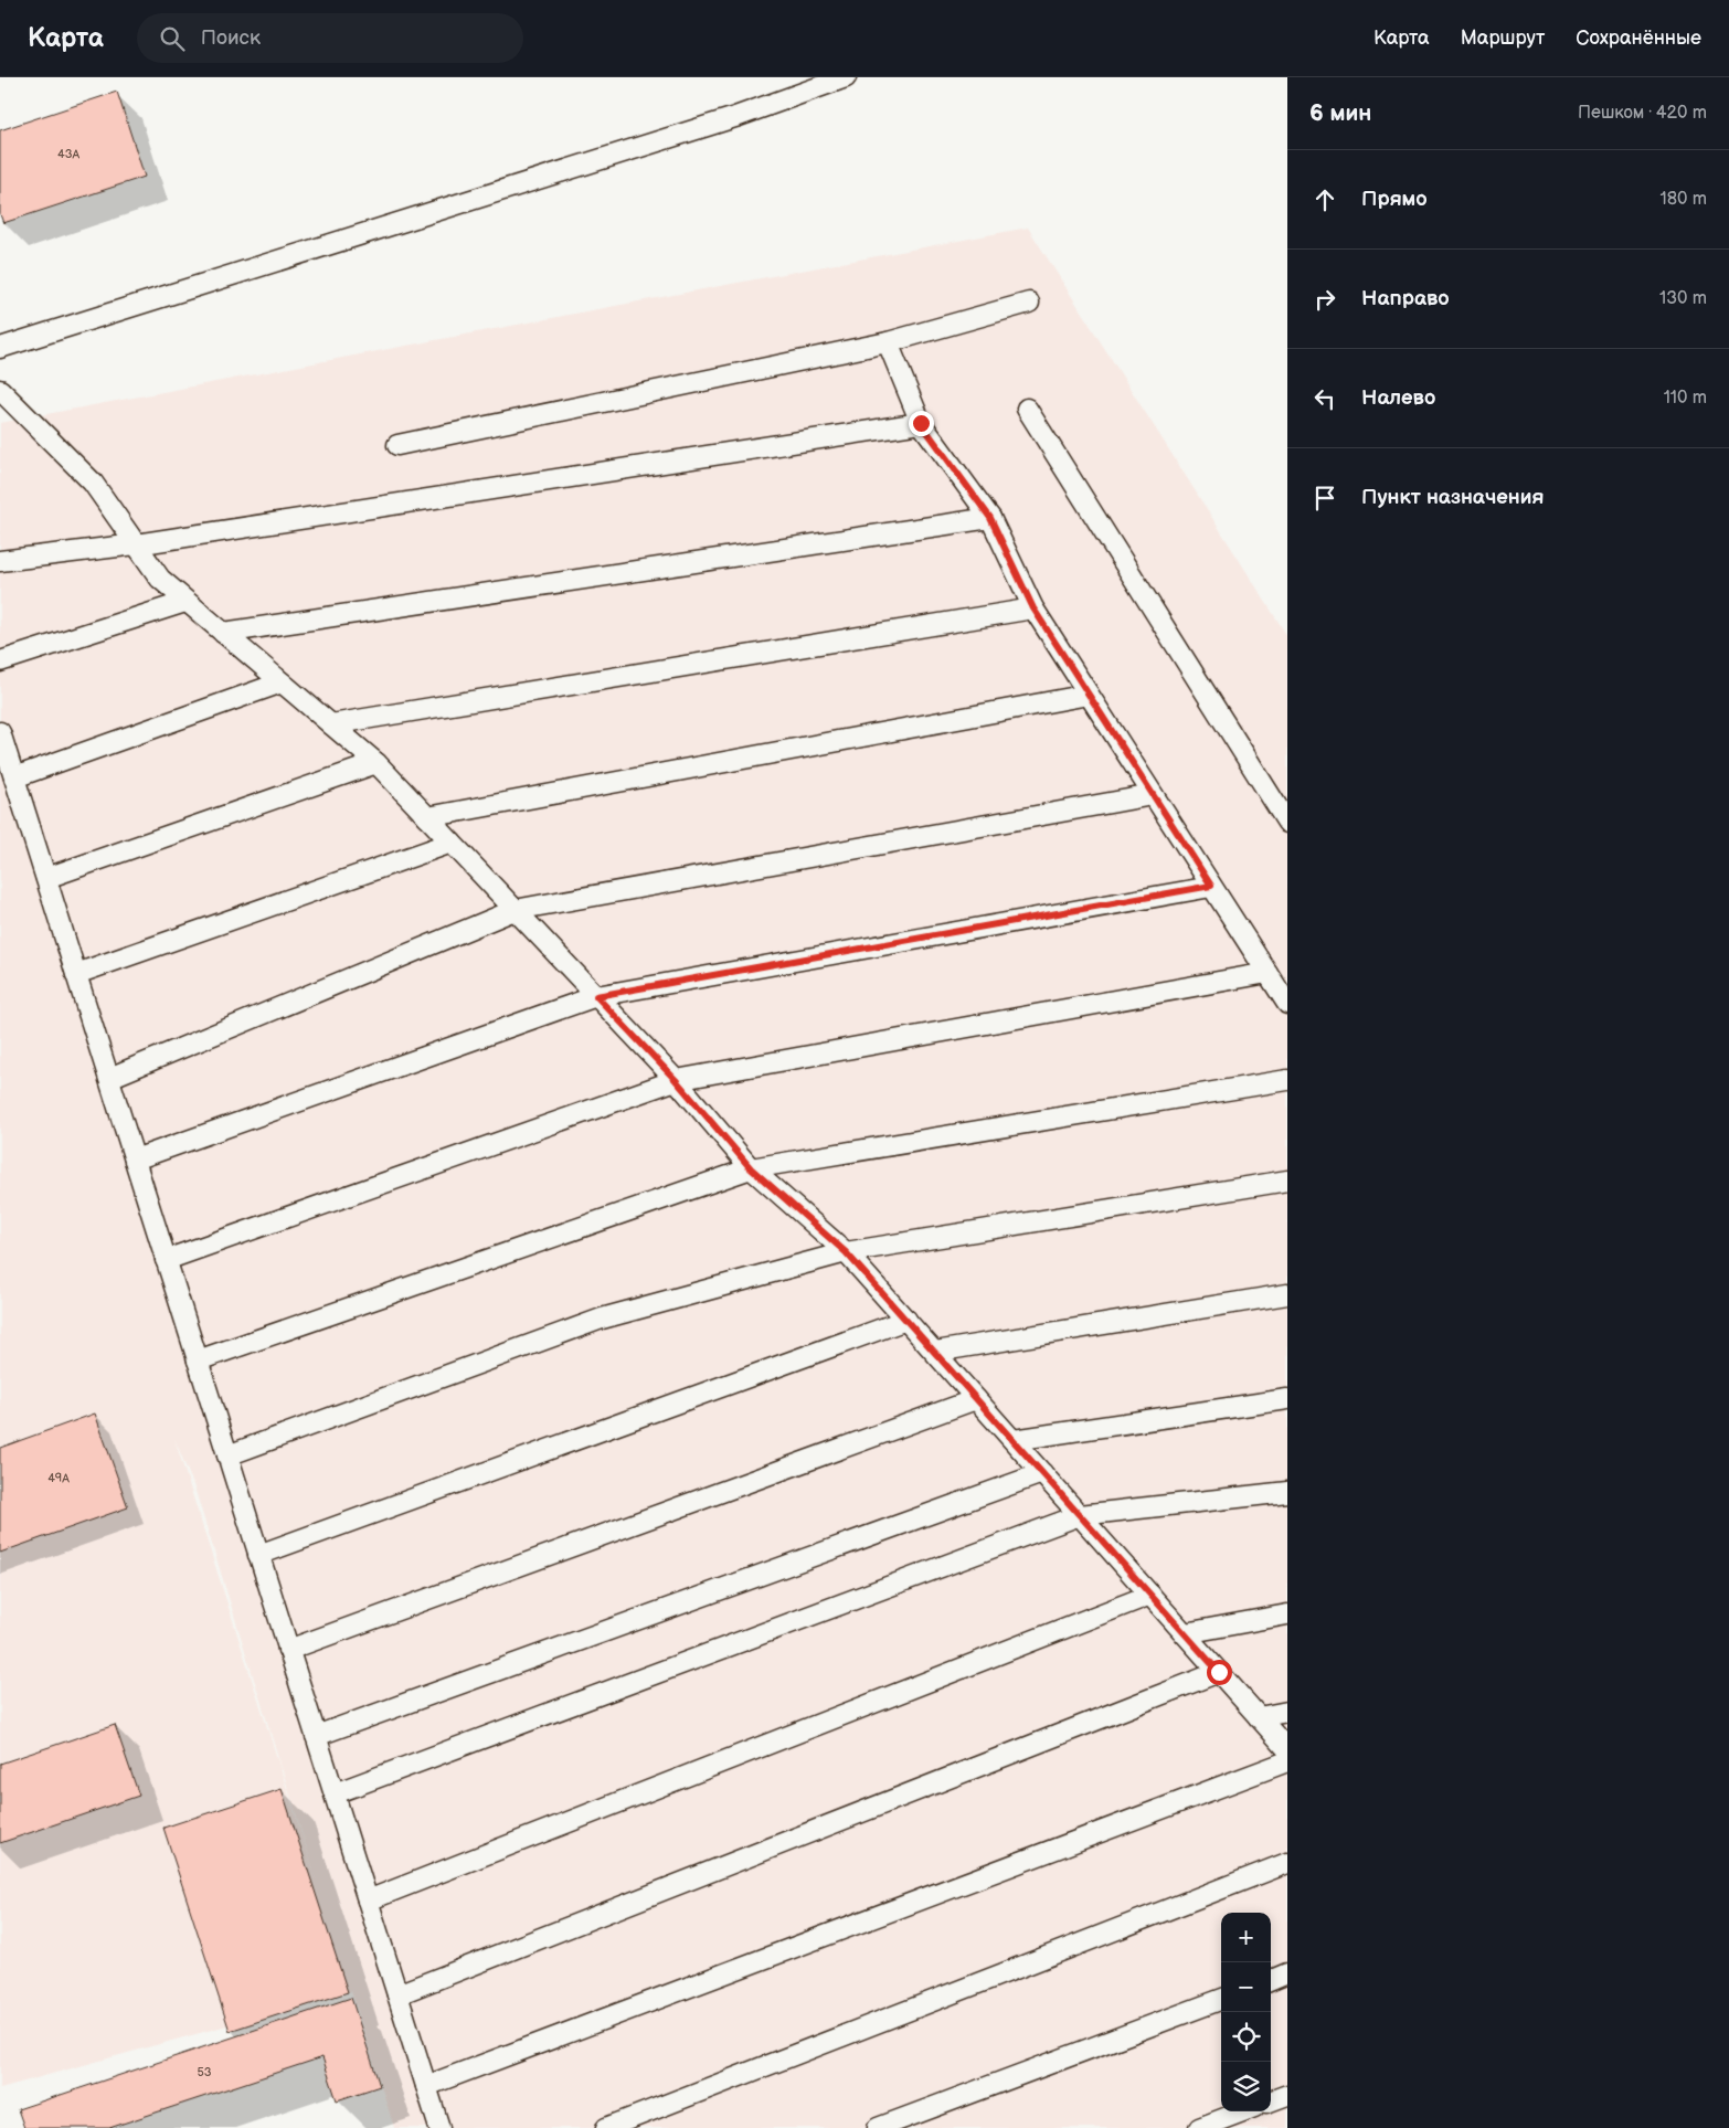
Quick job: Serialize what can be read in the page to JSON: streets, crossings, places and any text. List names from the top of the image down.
{
  "house_numbers": ["43А", "49А", "53"],
  "page": {
    "header": "Карта",
    "search": "Поиск",
    "nav": ["Карта", "Маршрут", "Сохранённые"],
    "heading": ["6 мин", "Пешком · 420 m"],
    "list": [
      ["Прямо", "180 m"],
      ["Направо", "130 m"],
      ["Налево", "110 m"],
      "Пункт назначения"
    ],
    "map_buttons": ["+", "−"]
  }
}
